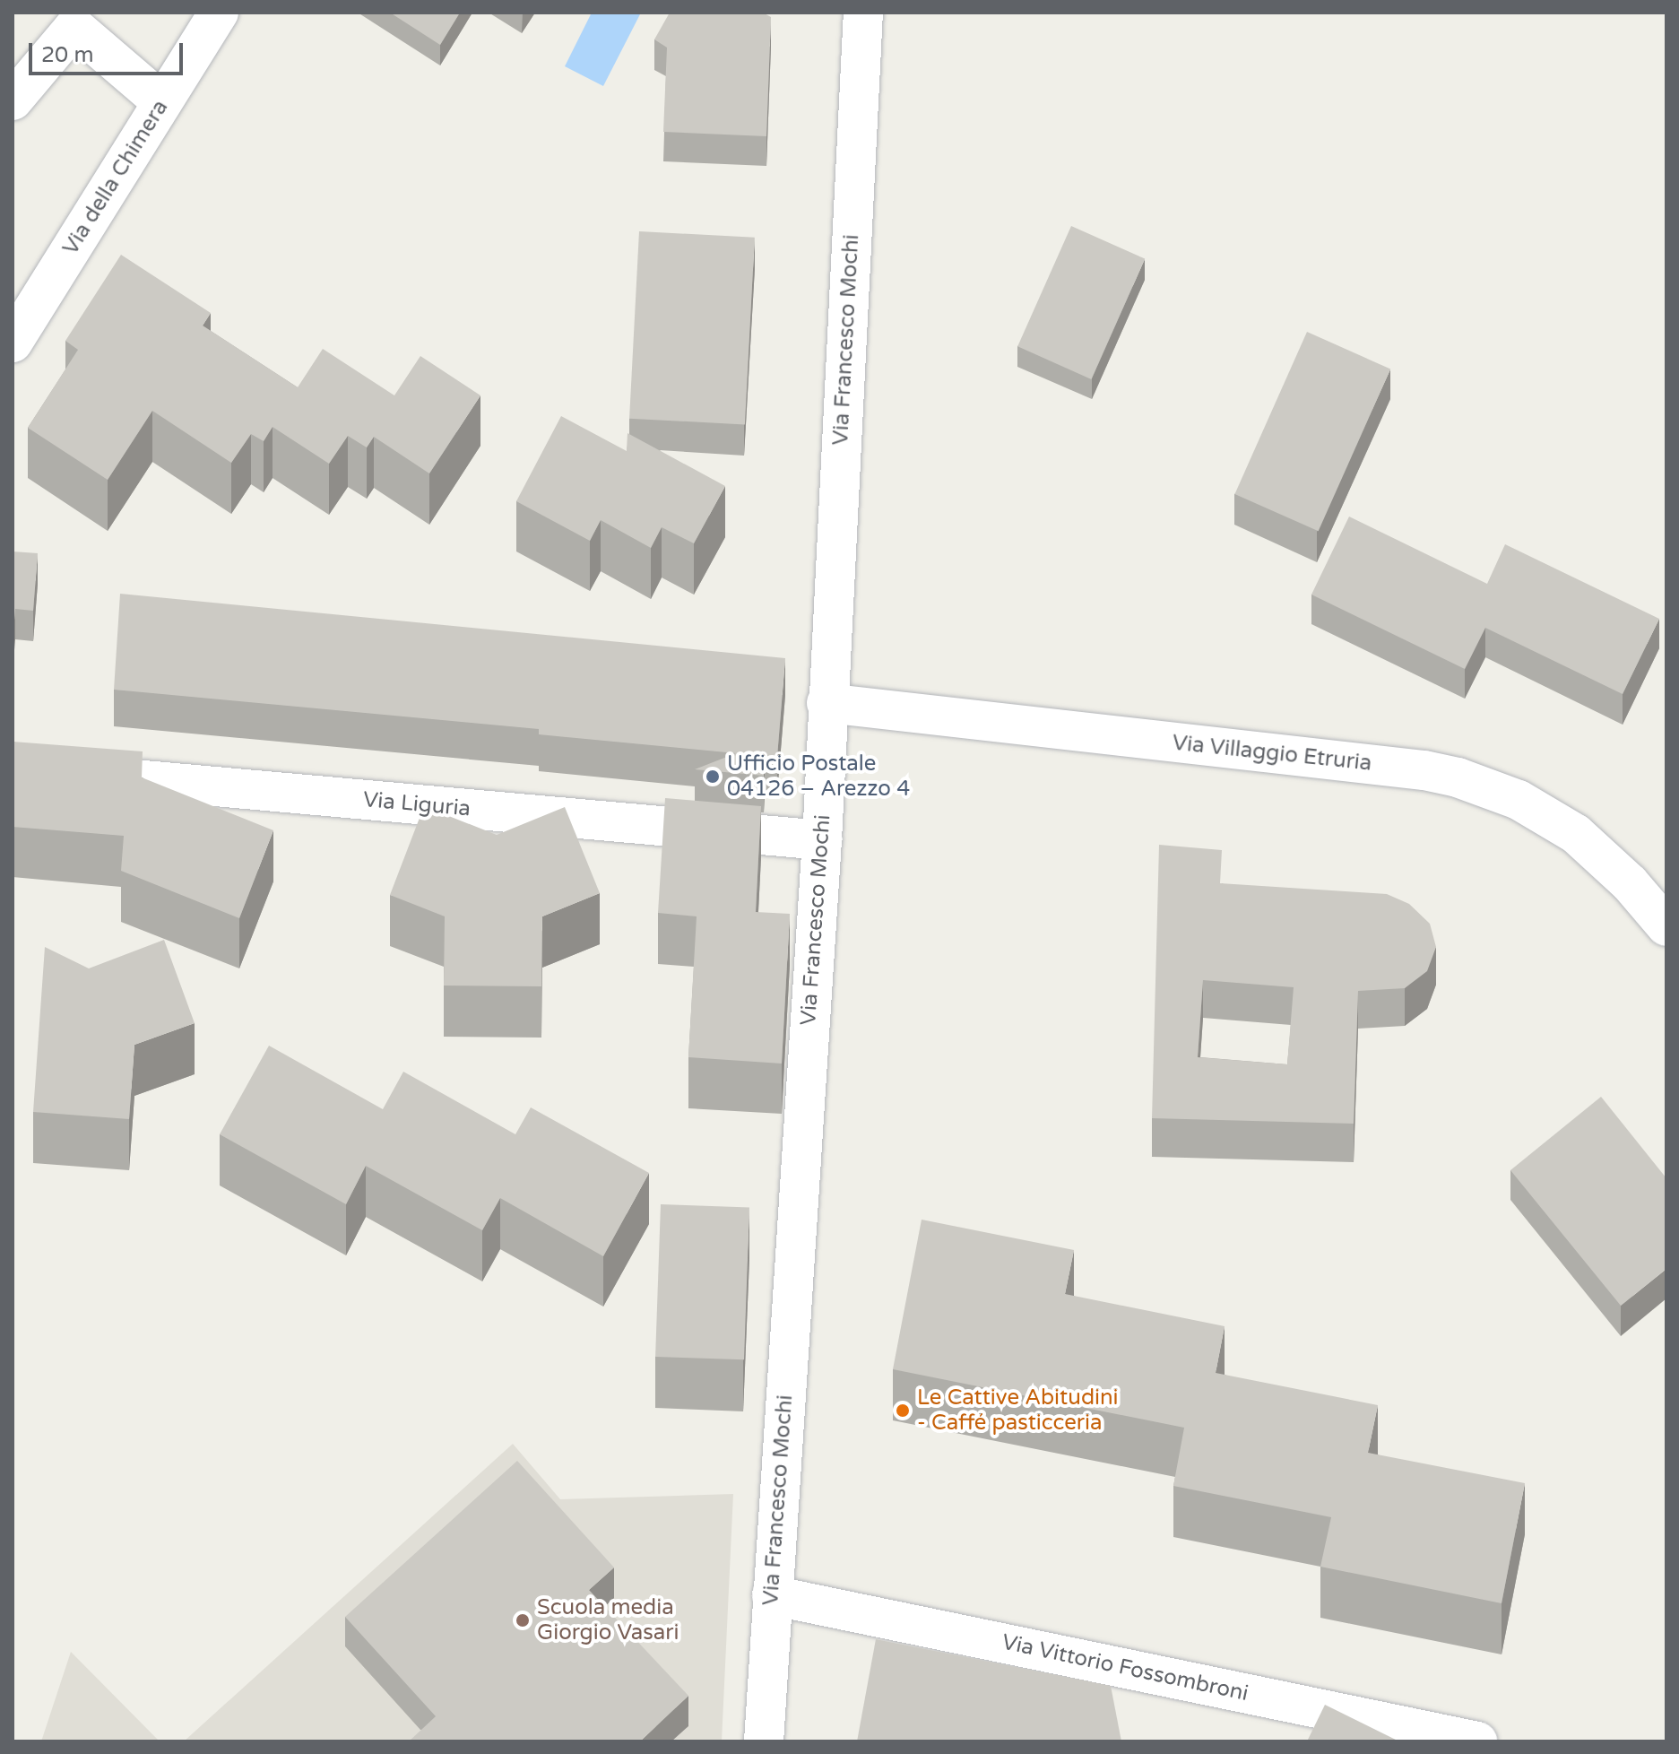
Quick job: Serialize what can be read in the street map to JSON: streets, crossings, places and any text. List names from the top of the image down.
{
  "streets": {
    "street": [
      "Via della Chimera",
      "Via Francesco Mochi",
      "Via Villaggio Etruria",
      "Via Liguria",
      "Via Vittorio Fossombroni"
    ]
  },
  "crossings": [
    ["Via Francesco Mochi", "Via Villaggio Etruria"],
    ["Via Francesco Mochi", "Via Liguria"],
    ["Via Francesco Mochi", "Via Vittorio Fossombroni"]
  ],
  "places": ["Ufficio Postale 04126 – Arezzo 4", "Le Cattive Abitudini - Caffé pasticceria", "Scuola media Giorgio Vasari"],
  "scale_bar": "20 m"
}
